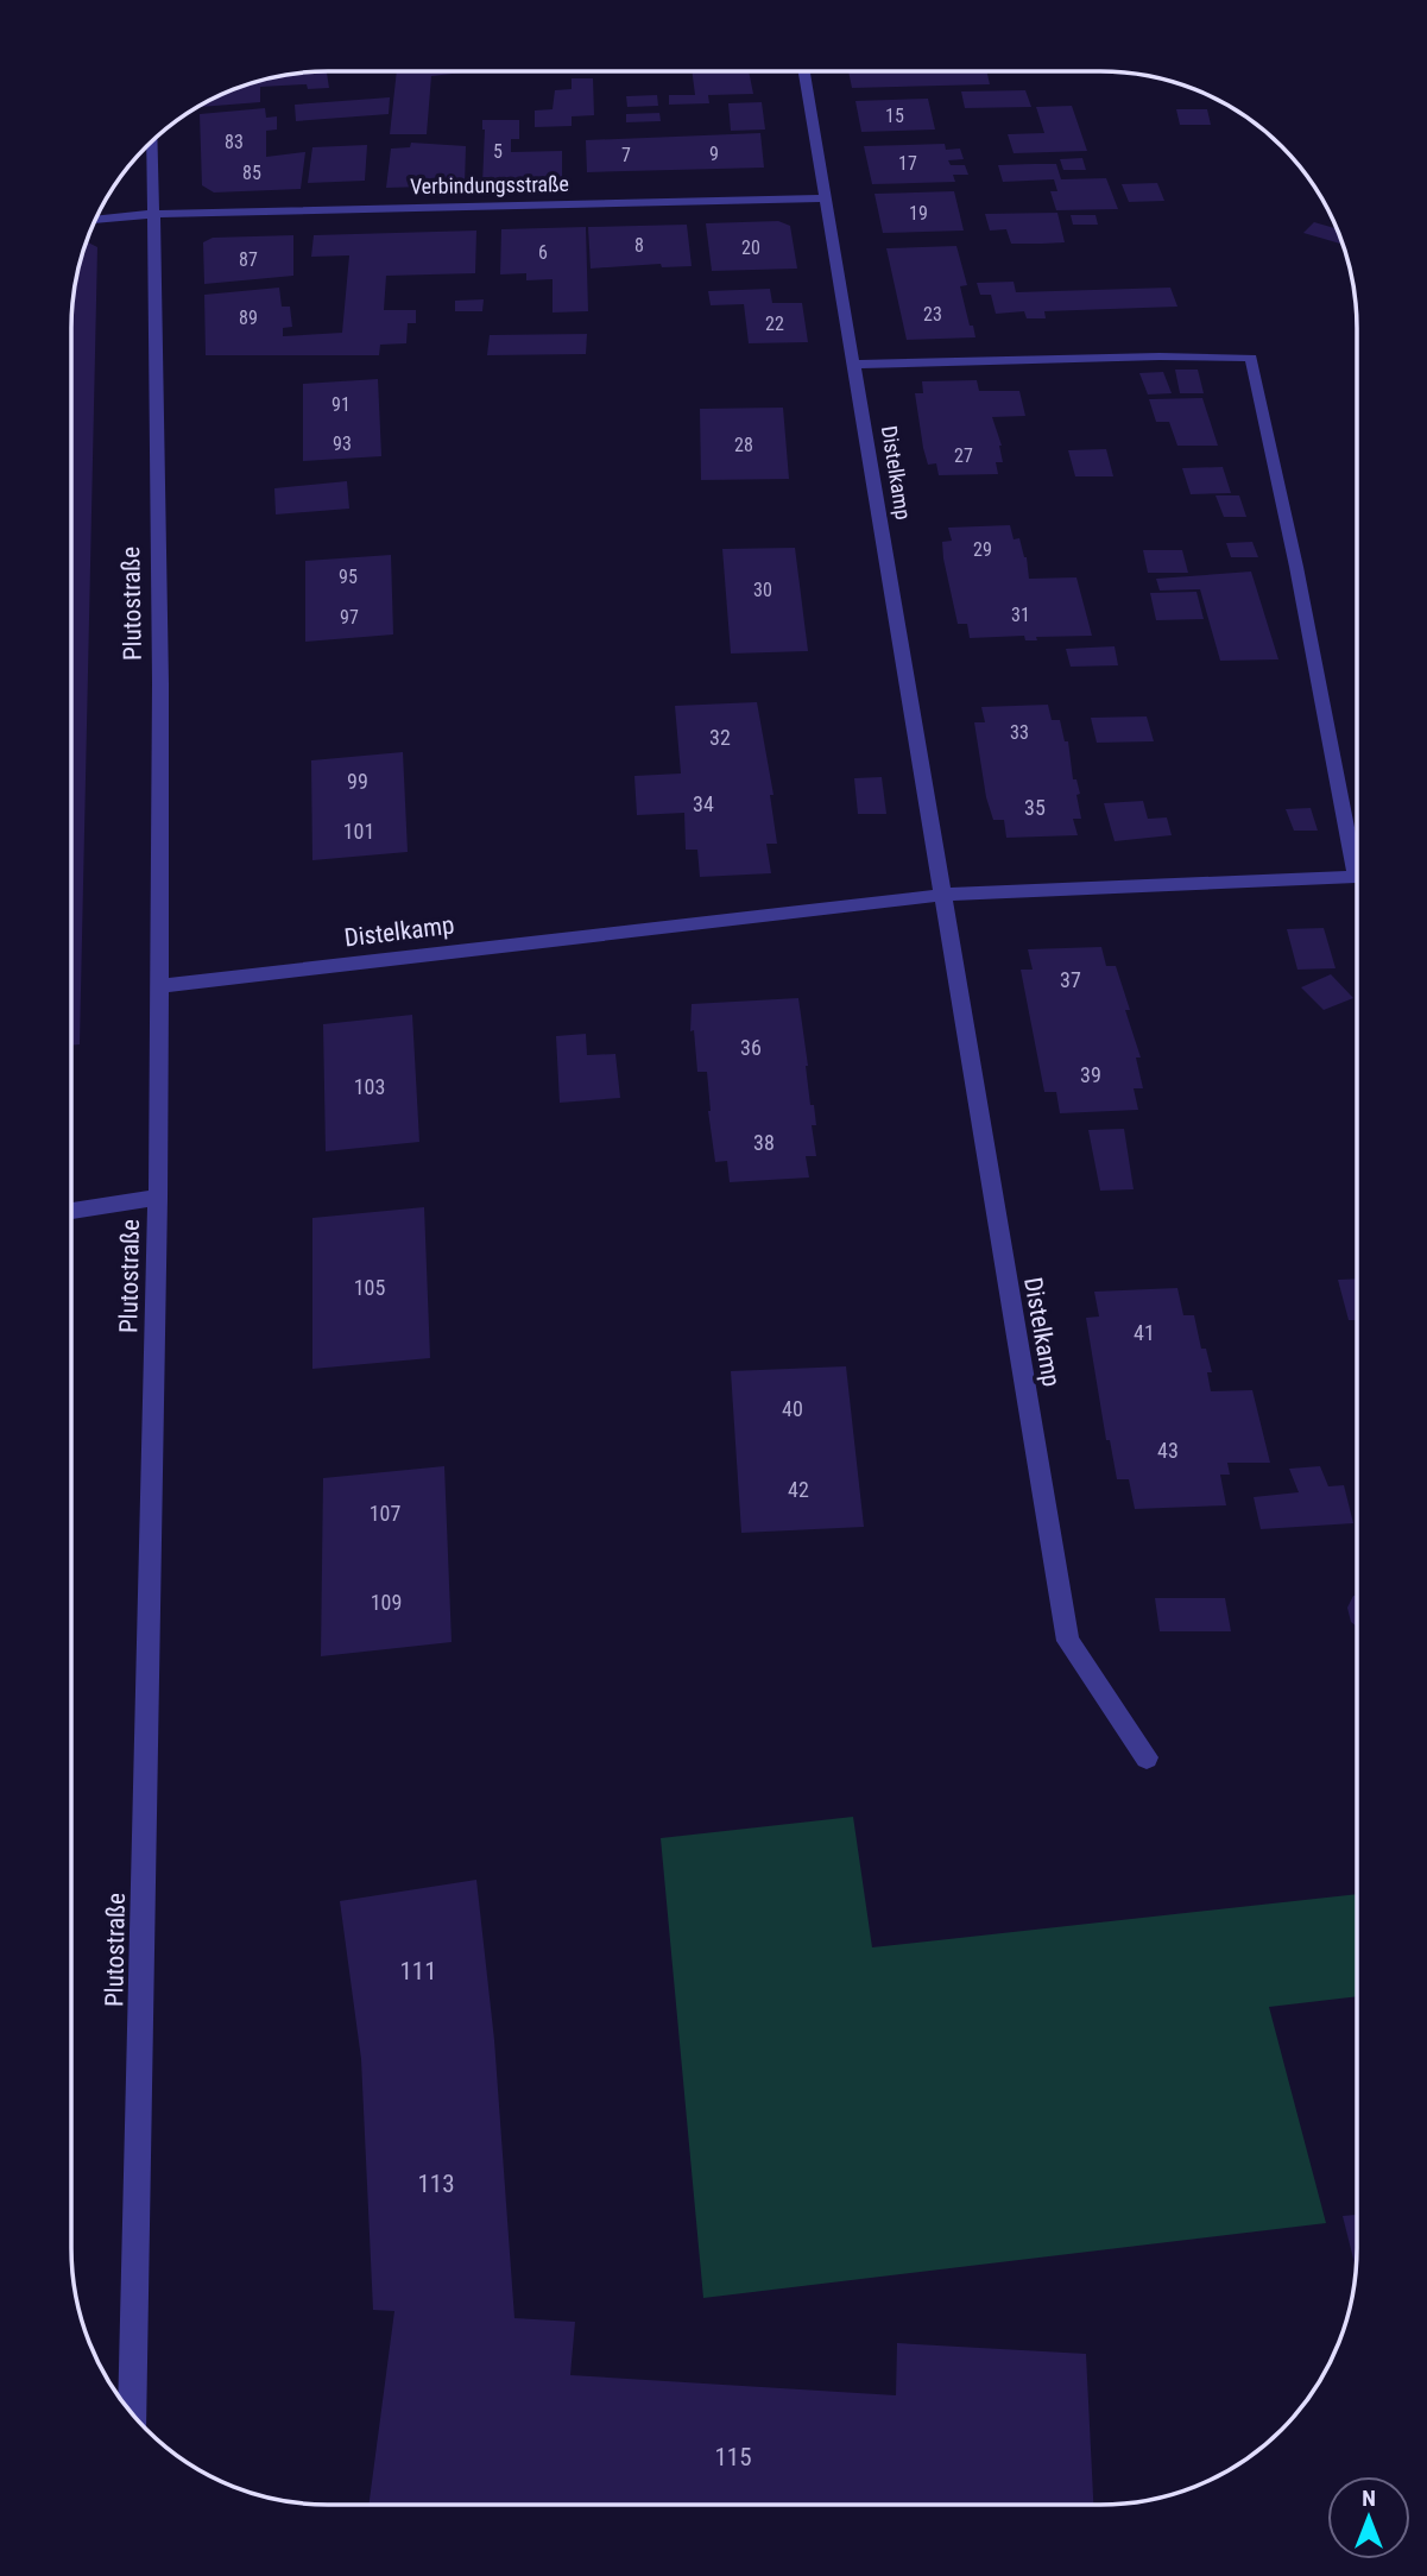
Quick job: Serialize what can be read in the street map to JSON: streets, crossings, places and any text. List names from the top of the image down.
{
  "streets": {
    "street": ["Verbindungsstraße", "Distelkamp", "Plutostraße"]
  },
  "crossings": [
    ["Verbindungsstraße", "Distelkamp"],
    ["Verbindungsstraße", "Plutostraße"],
    ["Distelkamp", "Plutostraße"]
  ],
  "house_numbers": [
    "15",
    "83",
    "5",
    "9",
    "7",
    "17",
    "85",
    "19",
    "8",
    "20",
    "6",
    "87",
    "23",
    "89",
    "22",
    "91",
    "93",
    "28",
    "27",
    "29",
    "95",
    "30",
    "31",
    "97",
    "33",
    "32",
    "99",
    "34",
    "35",
    "101",
    "37",
    "36",
    "39",
    "103",
    "38",
    "105",
    "41",
    "40",
    "43",
    "42",
    "107",
    "109",
    "111",
    "113",
    "115"
  ],
  "north": "top"
}
